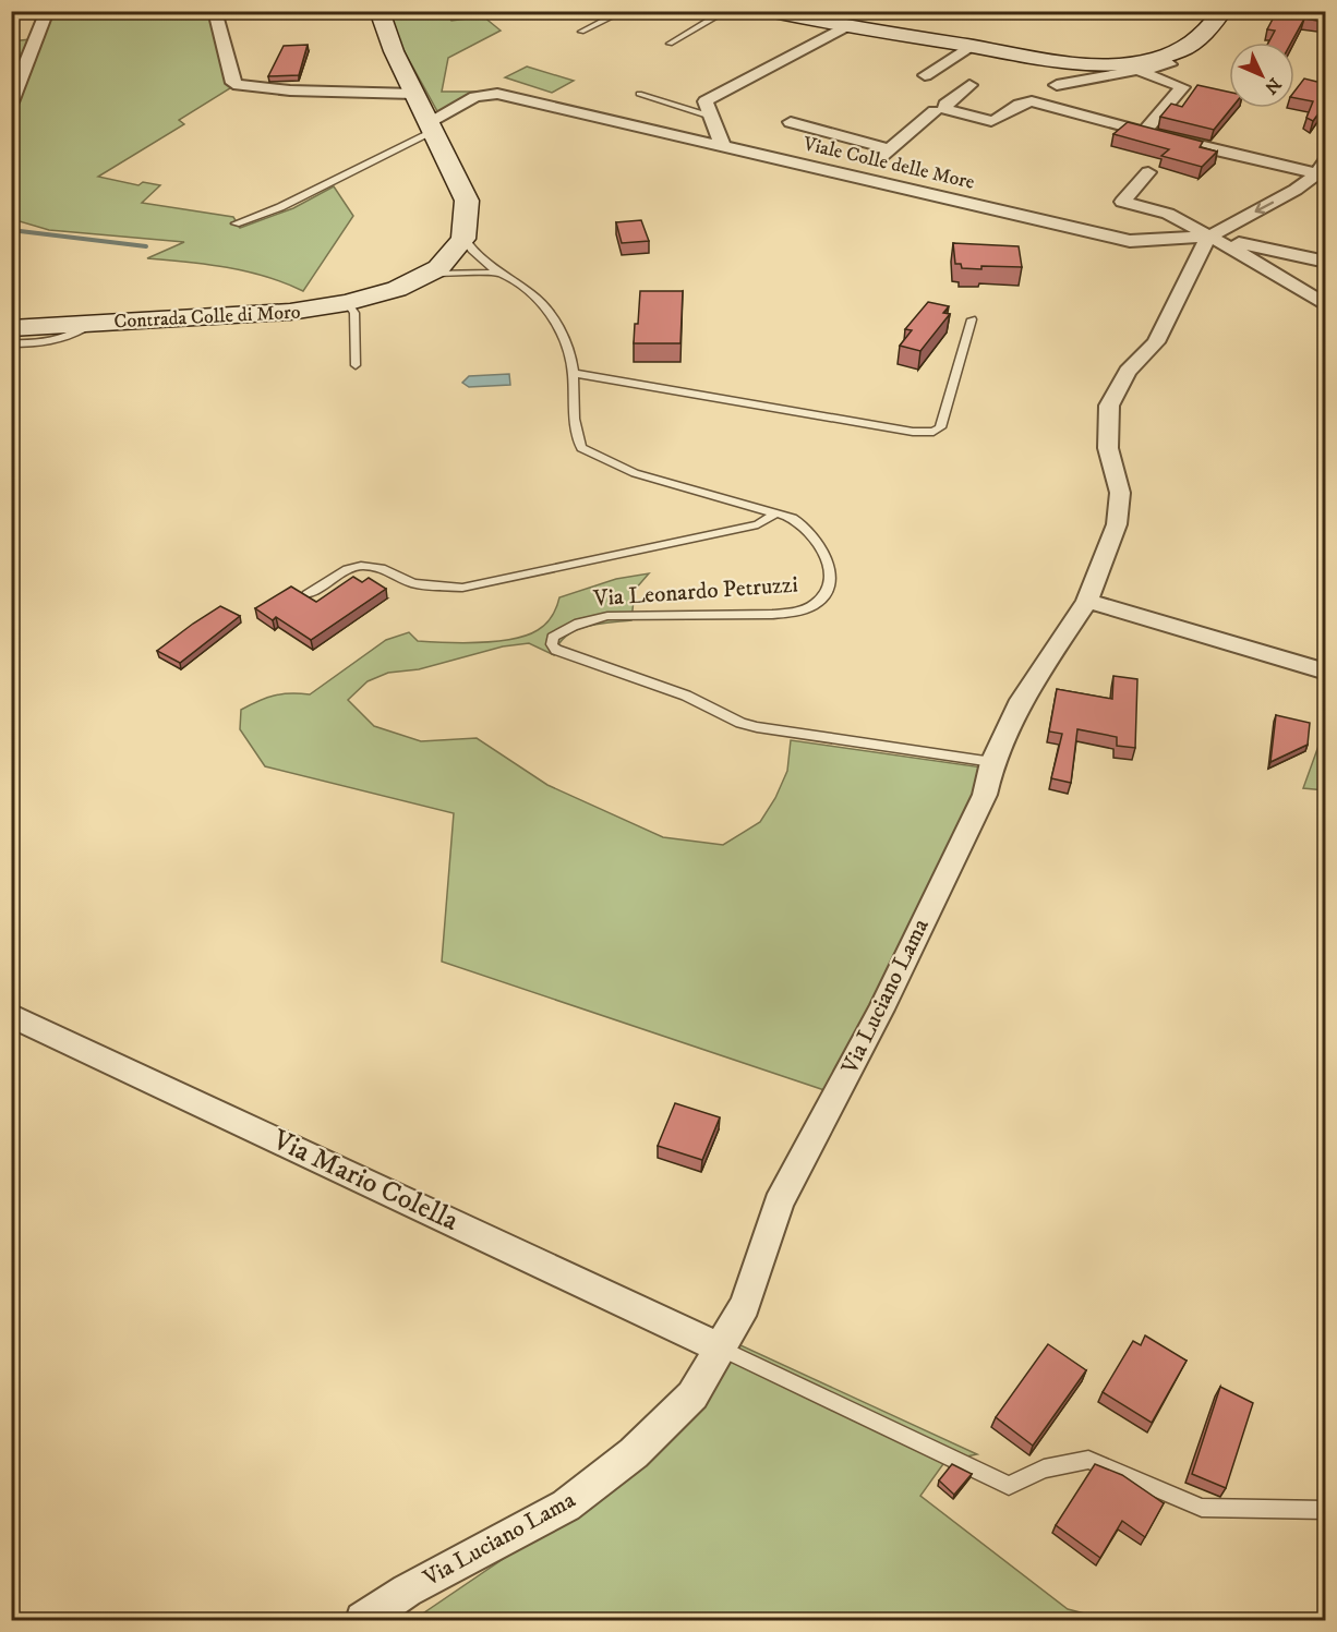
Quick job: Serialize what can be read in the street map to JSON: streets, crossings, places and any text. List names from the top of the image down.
{
  "streets": {
    "main road": ["Contrada Colle di Moro"],
    "street": ["Viale Colle delle More", "Via Luciano Lama", "Via Mario Colella"],
    "lane": ["Via Leonardo Petruzzi"]
  },
  "crossings": [
    ["Viale Colle delle More", "Via Luciano Lama"],
    ["Contrada Colle di Moro", "Via Leonardo Petruzzi"],
    ["Via Leonardo Petruzzi", "Via Luciano Lama"],
    ["Via Luciano Lama", "Via Mario Colella"]
  ],
  "north": "bottom right"
}
